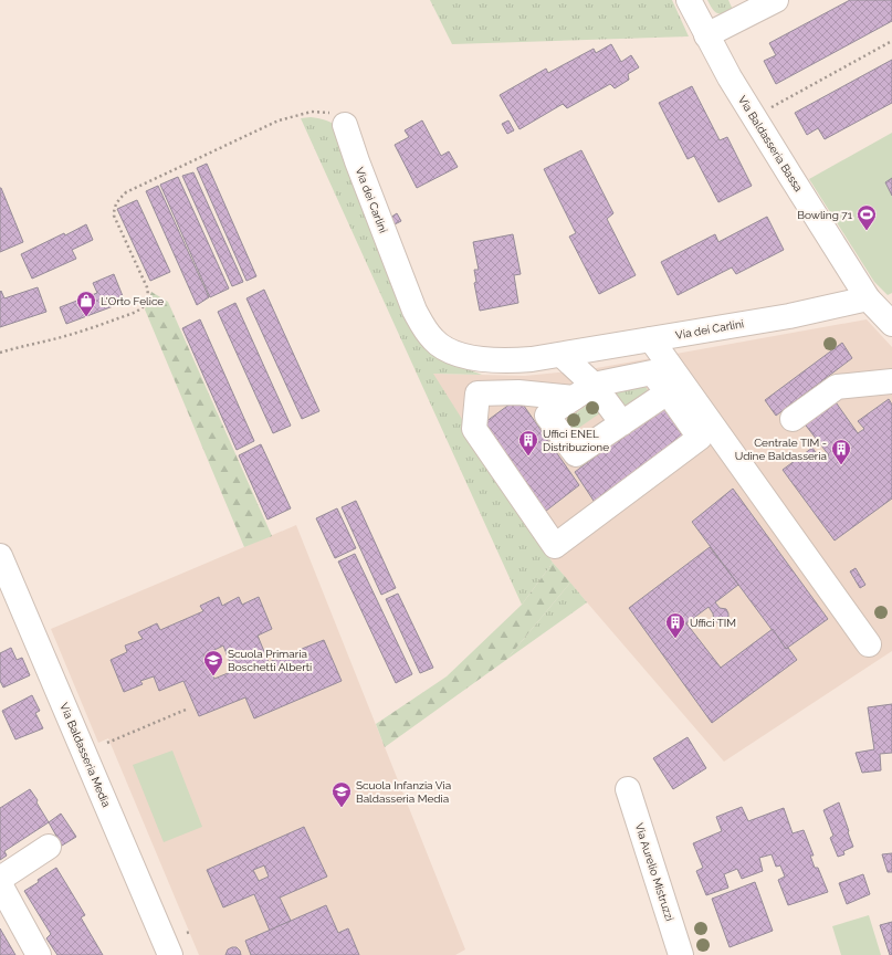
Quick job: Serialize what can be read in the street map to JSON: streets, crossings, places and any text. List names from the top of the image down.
{
  "streets": {
    "street": [
      "Via Baldasseria Bassa",
      "Via dei Carlini",
      "Via Baldasseria Media",
      "Via Aurelio Mistruzzi"
    ]
  },
  "crossings": [
    ["Via Baldasseria Bassa", "Via dei Carlini"]
  ],
  "places": {
    "sports": ["Bowling 71"],
    "shop": ["L'Orto Felice"],
    "building": ["Uffici ENEL Distribuzione", "Centrale TIM - Udine Baldasseria", "Uffici TIM"],
    "school or university": ["Scuola Primaria Boschetti Alberti", "Scuola Infanzia Via Baldasseria Media"]
  }
}
